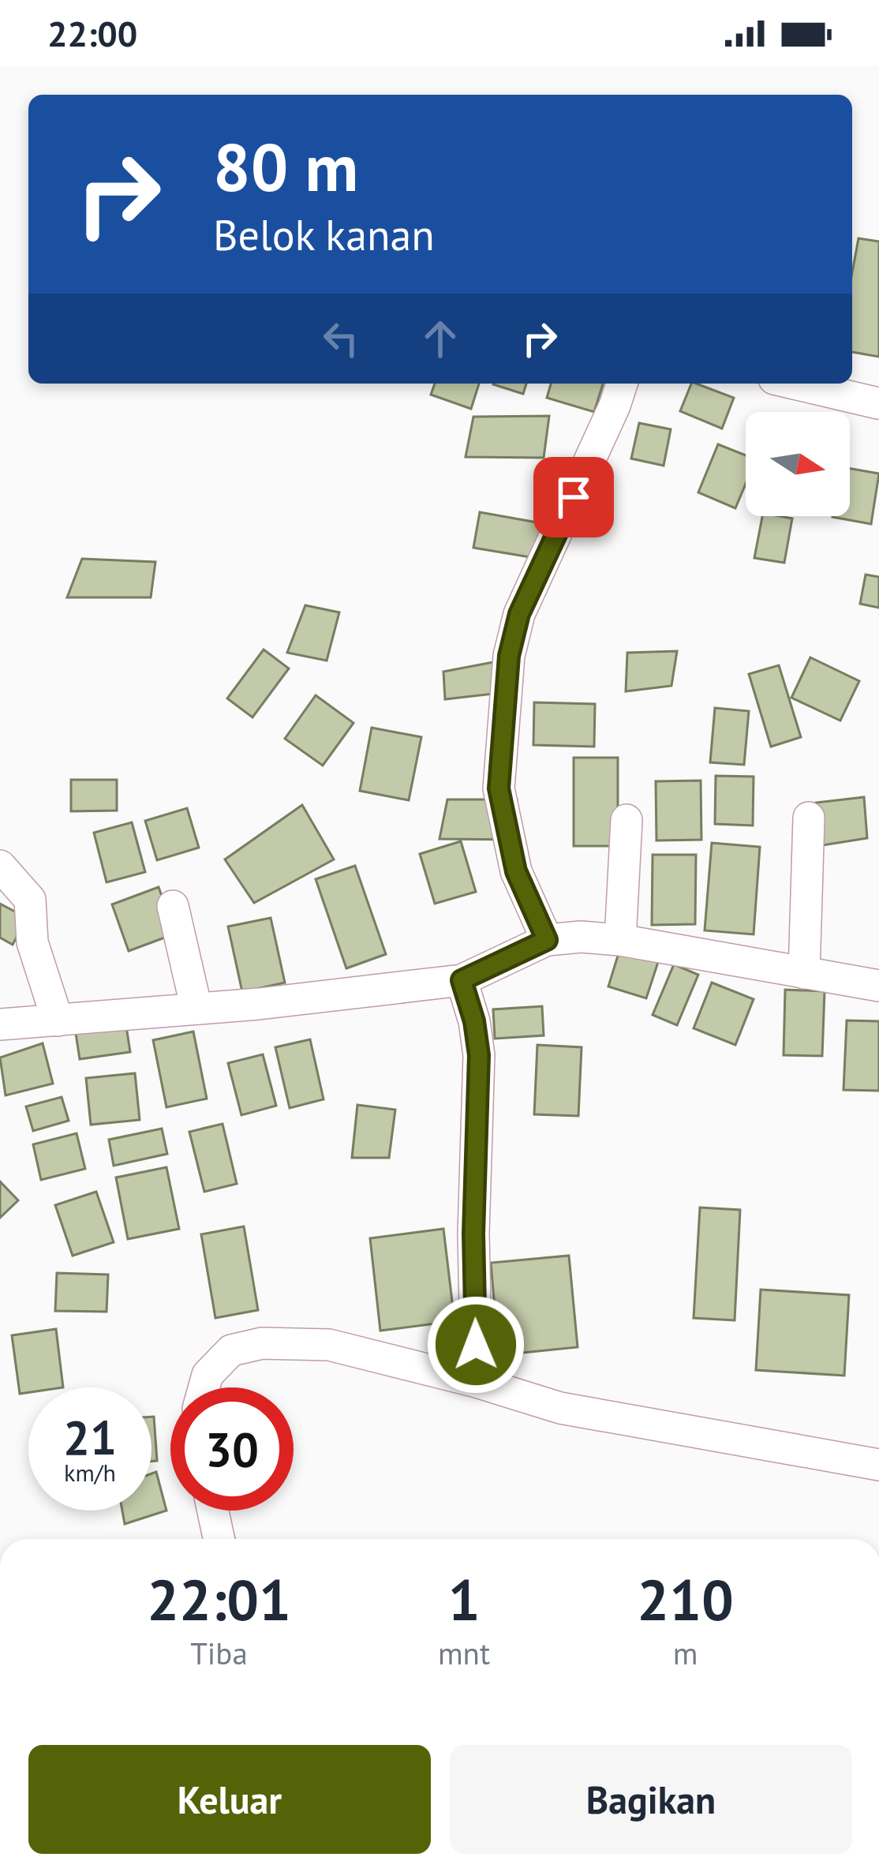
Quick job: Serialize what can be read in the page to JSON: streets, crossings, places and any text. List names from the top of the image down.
{
  "north": "right",
  "page": {
    "status": "22:00",
    "turn": ["80 m", "Belok kanan"],
    "speed": "21 km/h",
    "limit": "30",
    "eta": [
      "22:01",
      "Tiba",
      "1",
      "mnt",
      "210",
      "m"
    ],
    "buttons": ["Keluar", "Bagikan"]
  }
}
